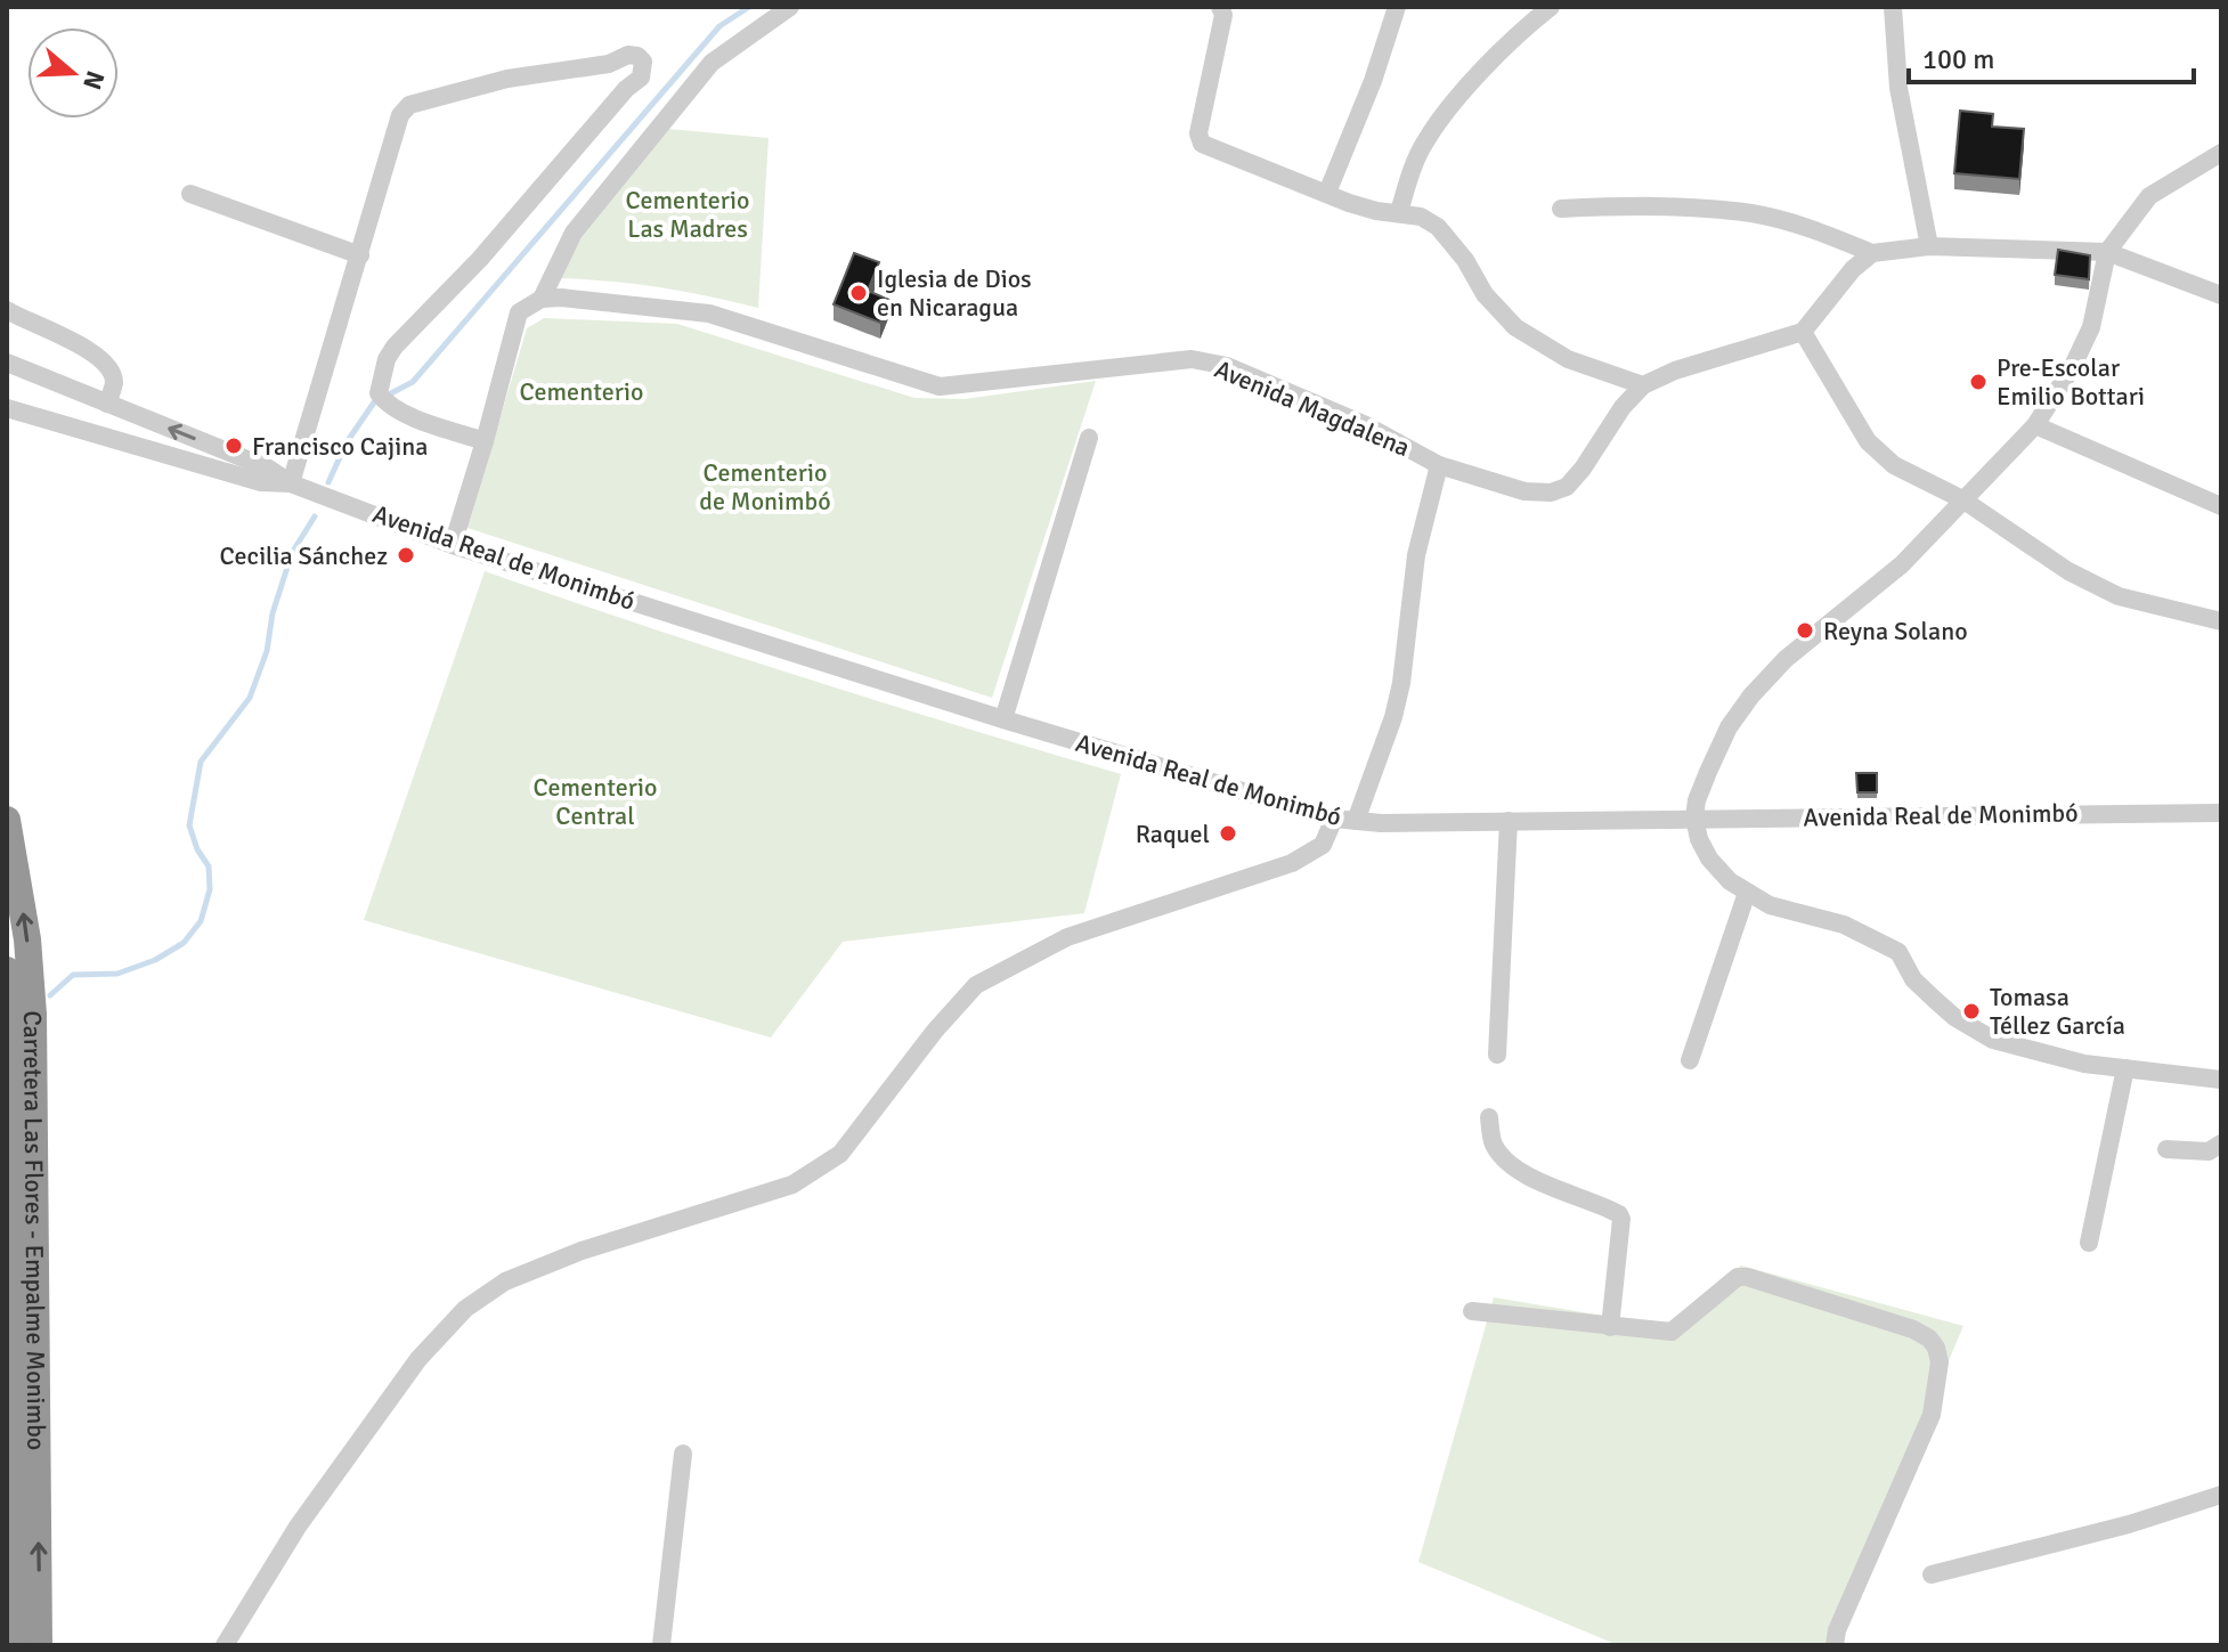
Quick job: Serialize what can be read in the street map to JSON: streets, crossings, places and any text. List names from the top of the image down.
{
  "streets": {
    "highway": ["Carretera Las Flores - Empalme Monimbo"],
    "street": ["Avenida Magdalena", "Avenida Real de Monimbó"]
  },
  "parks": [
    "Cementerio Las Madres",
    "Cementerio",
    "Cementerio de Monimbó",
    "Cementerio Central"
  ],
  "places": [
    "Iglesia de Dios en Nicaragua",
    "Pre-Escolar Emilio Bottari",
    "Francisco Cajina",
    "Cecilia Sánchez",
    "Reyna Solano",
    "Raquel",
    "Tomasa Téllez García"
  ],
  "scale_bar": "100 m",
  "north": "right"
}
